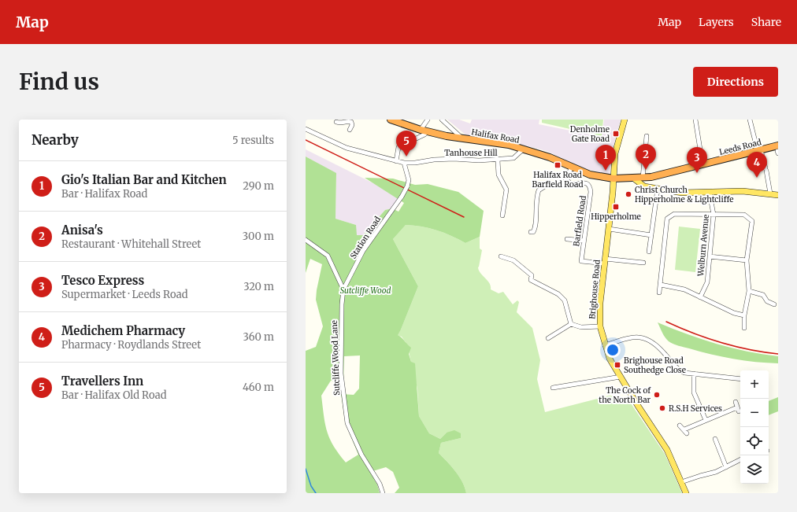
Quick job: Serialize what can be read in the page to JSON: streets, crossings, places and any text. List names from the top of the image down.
{
  "streets": {
    "highway": ["Halifax Road", "Leeds Road"],
    "main road": ["Brighouse Road"],
    "street": [
      "Tanhouse Hill",
      "Barfield Road",
      "Station Road",
      "Welburn Avenue",
      "Sutcliffe Wood Lane"
    ]
  },
  "crossings": [
    ["Halifax Road", "Leeds Road"],
    ["Halifax Road", "Tanhouse Hill"],
    ["Halifax Road", "Brighouse Road"],
    ["Leeds Road", "Brighouse Road"],
    ["Tanhouse Hill", "Station Road"],
    ["Barfield Road", "Brighouse Road"],
    ["Station Road", "Sutcliffe Wood Lane"]
  ],
  "parks": ["Sutcliffe Wood"],
  "places": {
    "transit": [
      "Denholme Gate Road",
      "Halifax Road Barfield Road",
      "Hipperholme",
      "Brighouse Road Southedge Close"
    ],
    "other": ["Christ Church Hipperholme & Lightcliffe", "The Cock of the North Bar", "R.S.H Services"]
  },
  "page": {
    "header": "Map",
    "nav": ["Map", "Layers", "Share"],
    "buttons": "Directions",
    "title": "Find us",
    "heading": ["Nearby", "5 results"],
    "pins": [
      "5",
      "2",
      "1",
      "3",
      "4"
    ],
    "list": [
      {
        "mark": "1",
        "name": "Gio's Italian Bar and Kitchen",
        "note": "Bar · Halifax Road",
        "value": "290 m"
      },
      {
        "mark": "2",
        "name": "Anisa's",
        "note": "Restaurant · Whitehall Street",
        "value": "300 m"
      },
      {
        "mark": "3",
        "name": "Tesco Express",
        "note": "Supermarket · Leeds Road",
        "value": "320 m"
      },
      {
        "mark": "4",
        "name": "Medichem Pharmacy",
        "note": "Pharmacy · Roydlands Street",
        "value": "360 m"
      },
      {
        "mark": "5",
        "name": "Travellers Inn",
        "note": "Bar · Halifax Old Road",
        "value": "460 m"
      }
    ],
    "map_buttons": ["+", "−"]
  }
}
